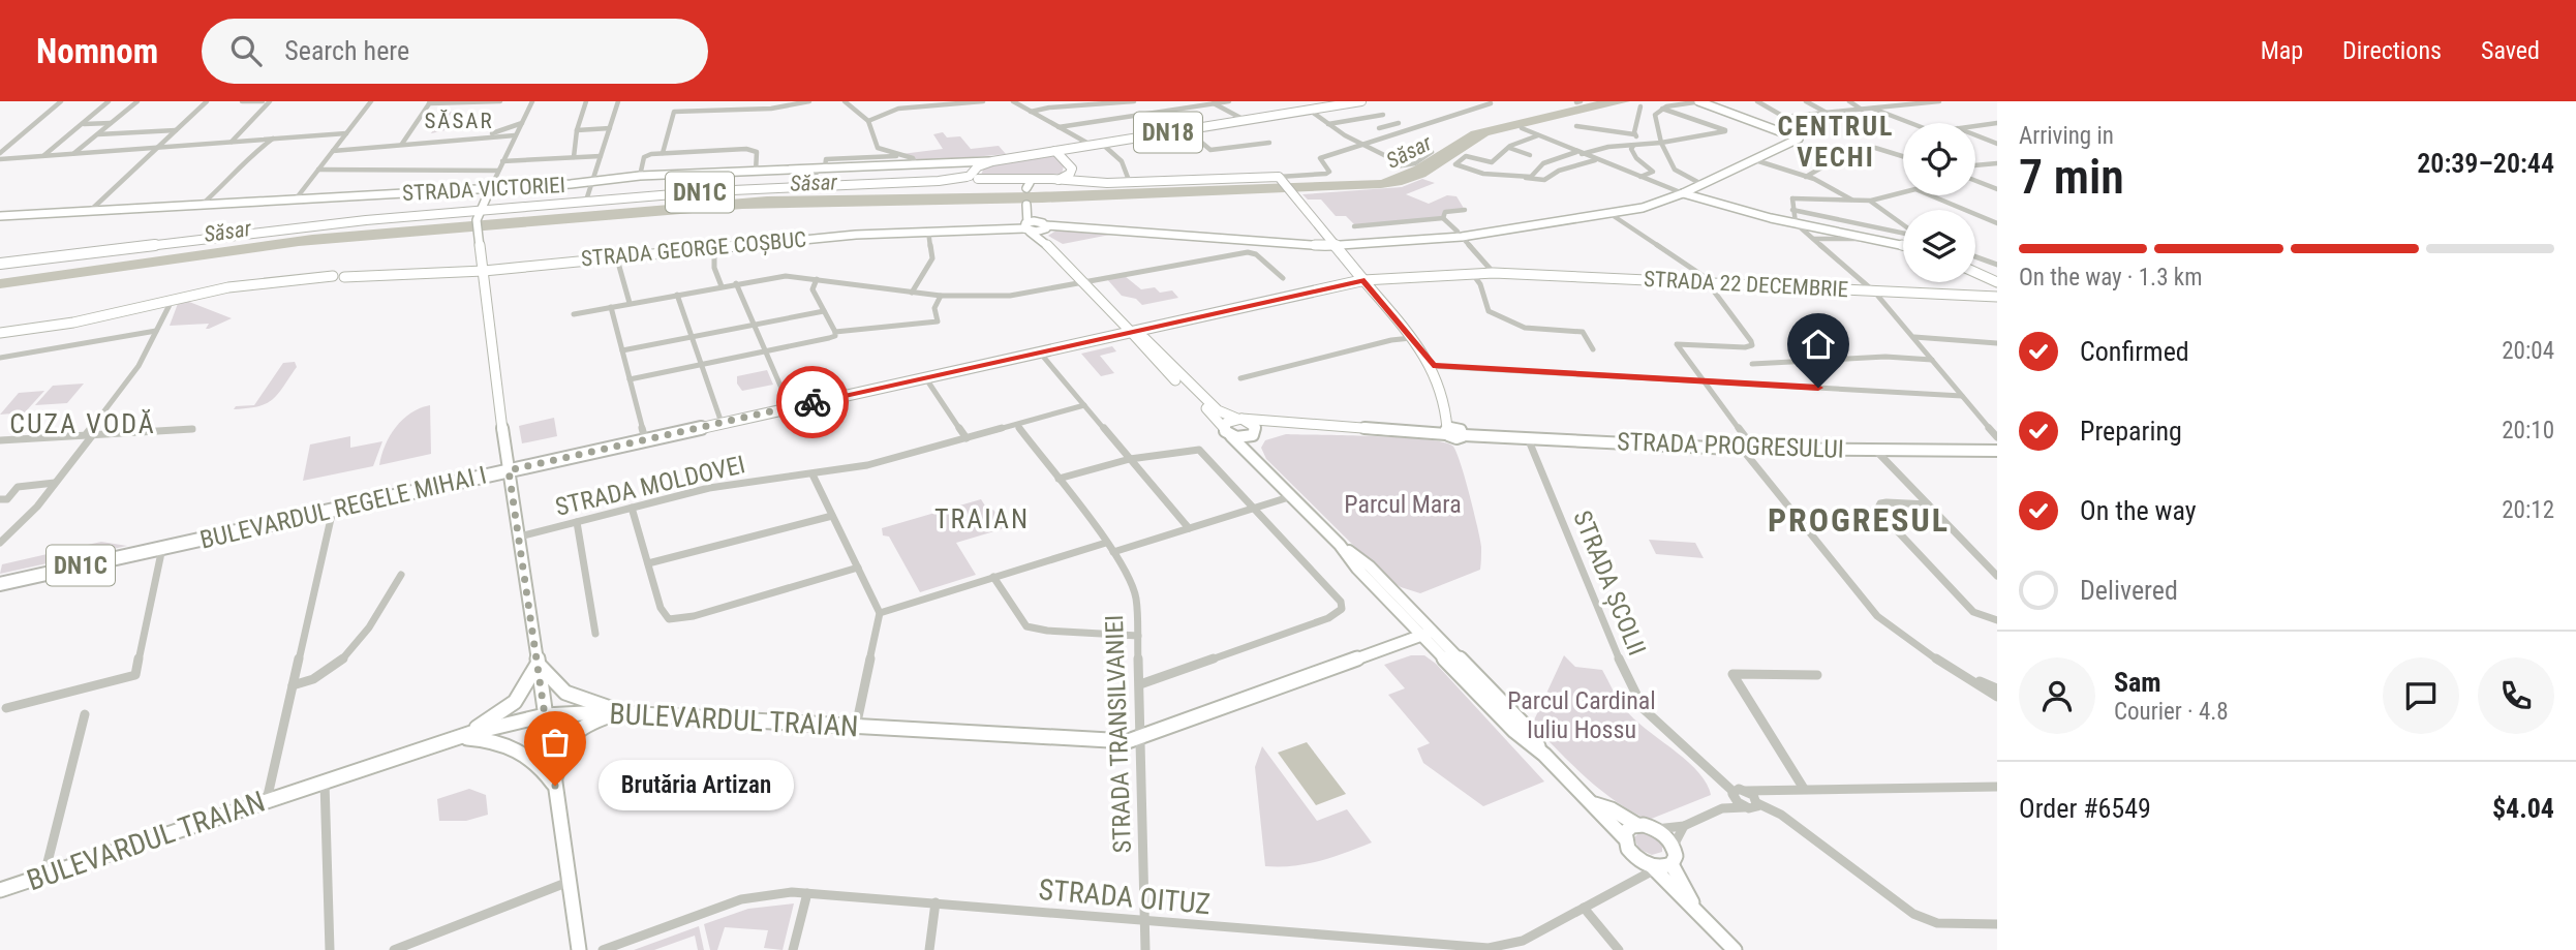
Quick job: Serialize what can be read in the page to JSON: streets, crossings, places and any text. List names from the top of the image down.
{
  "streets": {
    "main road": [
      "DN18",
      "STRADA VICTORIEI",
      "DN1C",
      "BULEVARDUL REGELE MIHAI I"
    ],
    "street": [
      "STRADA GEORGE COȘBUC",
      "STRADA 22 DECEMBRIE",
      "STRADA PROGRESULUI",
      "STRADA MOLDOVEI",
      "STRADA ȘCOLII",
      "BULEVARDUL TRAIAN",
      "STRADA TRANSILVANIEI",
      "STRADA OITUZ"
    ]
  },
  "crossings": [
    ["STRADA VICTORIEI", "DN1C"],
    ["STRADA 22 DECEMBRIE", "BULEVARDUL REGELE MIHAI I"],
    ["STRADA PROGRESULUI", "STRADA ȘCOLII"],
    ["STRADA MOLDOVEI", "STRADA TRANSILVANIEI"],
    ["BULEVARDUL TRAIAN", "STRADA TRANSILVANIEI"],
    ["STRADA TRANSILVANIEI", "STRADA OITUZ"]
  ],
  "districts": [
    "SĂSAR",
    "CENTRUL VECHI",
    "CUZA VODĂ",
    "TRAIAN",
    "PROGRESUL"
  ],
  "water": ["Săsar"],
  "parks": ["Parcul Mara", "Parcul Cardinal Iuliu Hossu"],
  "places": ["Brutăria Artizan"],
  "page": {
    "header": "Nomnom",
    "search": "Search here",
    "nav": ["Map", "Directions", "Saved"],
    "heading": ["7 min", "Arriving in", "20:39–20:44"],
    "panel": [
      "Sam",
      "Courier · 4.8",
      "Order #6549",
      "$4.04"
    ],
    "bar": "On the way · 1.3 km",
    "list": [
      ["Confirmed", "20:04"],
      ["Preparing", "20:10"],
      ["On the way", "20:12"],
      "Delivered"
    ],
    "bubble": "Brutăria Artizan"
  }
}
